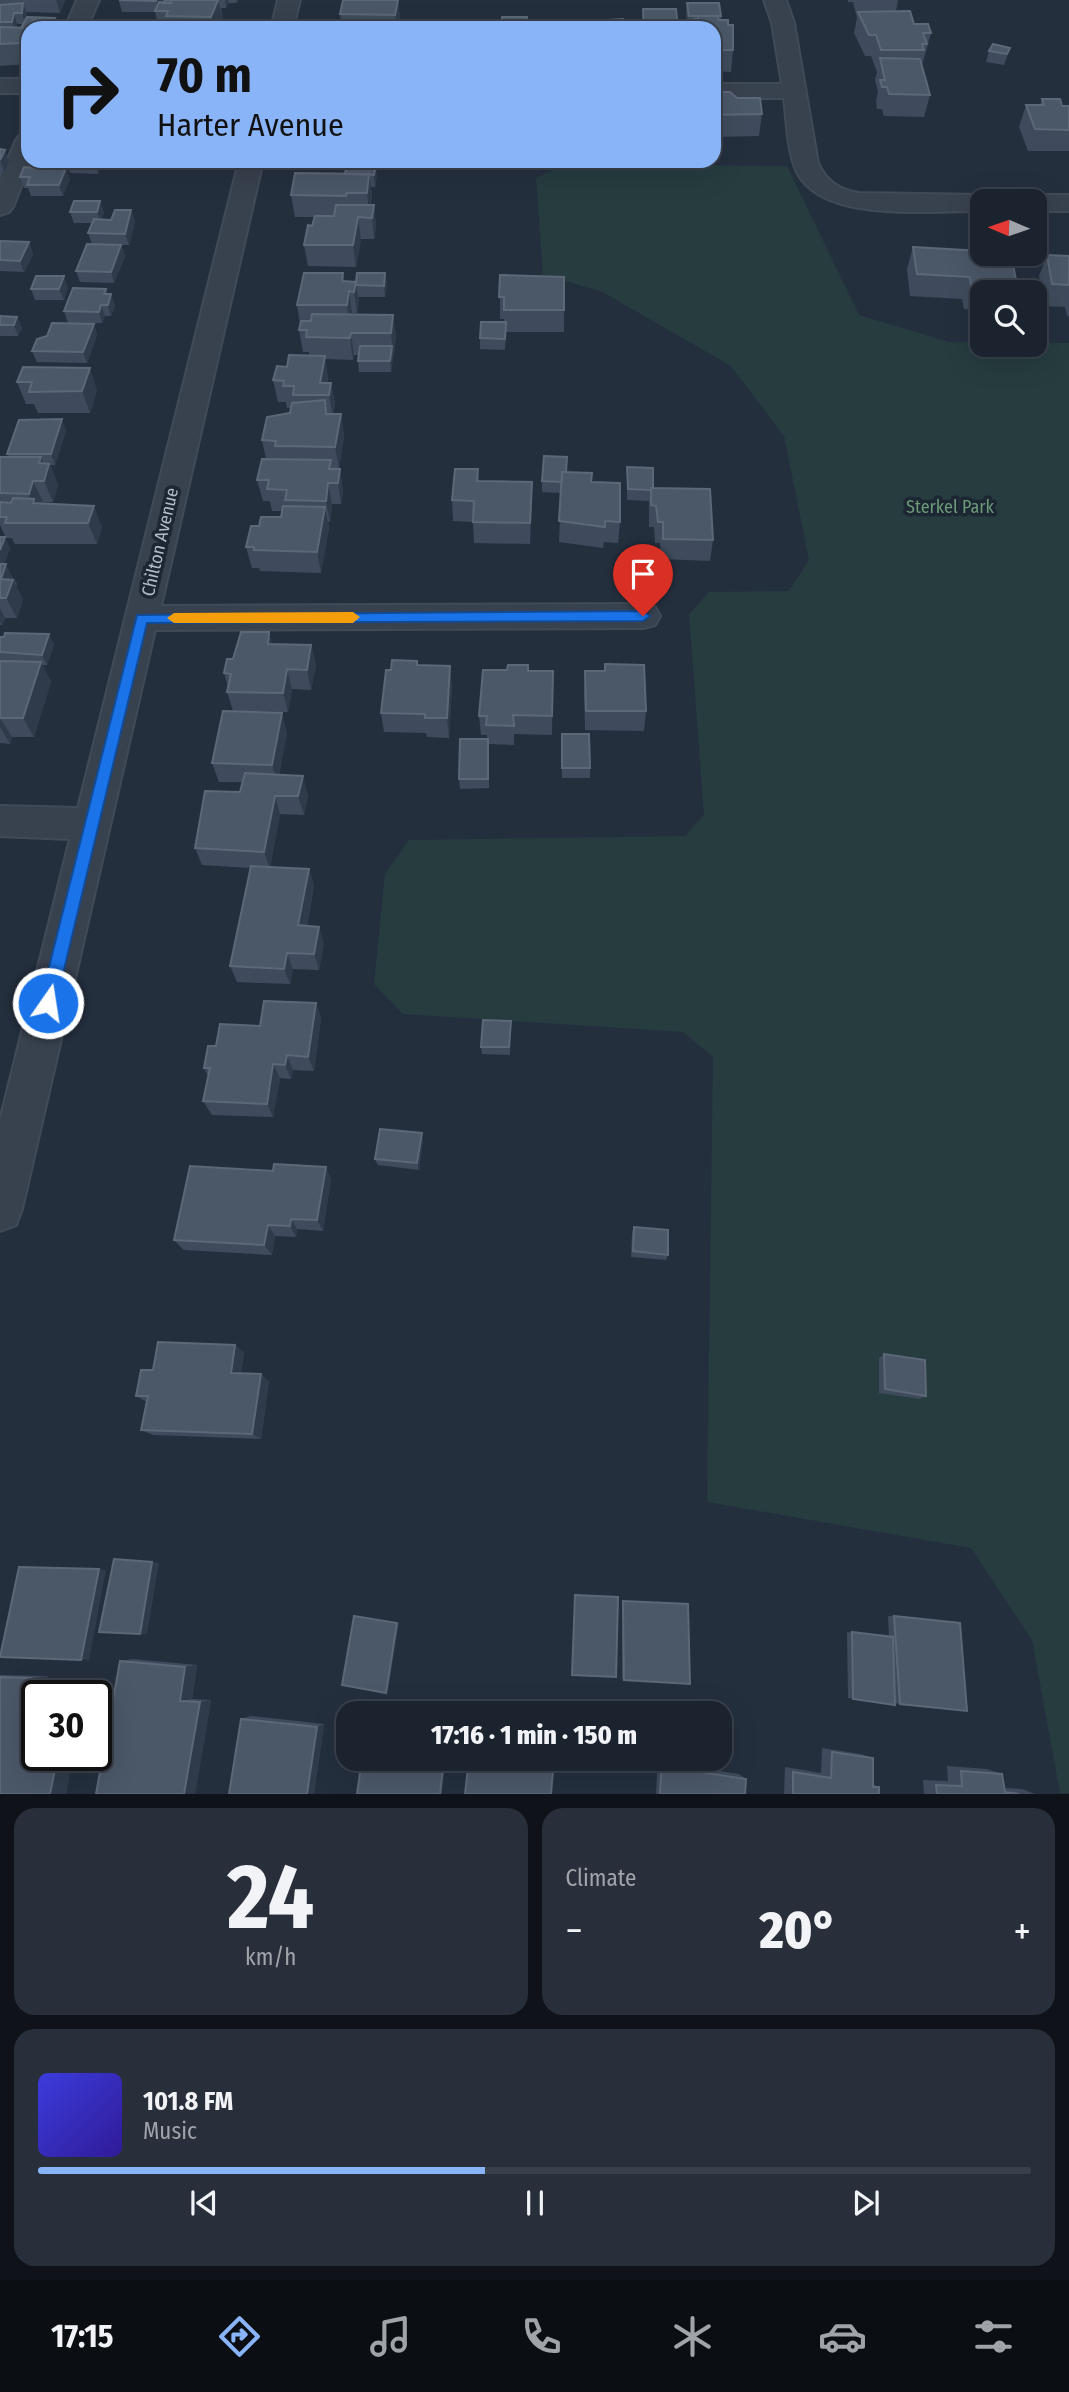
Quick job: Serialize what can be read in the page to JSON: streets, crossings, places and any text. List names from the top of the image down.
{
  "streets": {
    "street": ["Chilton Avenue"]
  },
  "parks": ["Sterkel Park"],
  "north": "left",
  "page": {
    "turn": ["70 m", "Harter Avenue"],
    "limit": "30",
    "trip": "17:16 · 1 min · 150 m",
    "tile": [
      ["24", "km/h"],
      "Climate"
    ],
    "heat": ["−", "20°", "+"],
    "song": ["101.8 FM", "Music"],
    "tabs": "17:15"
  }
}
